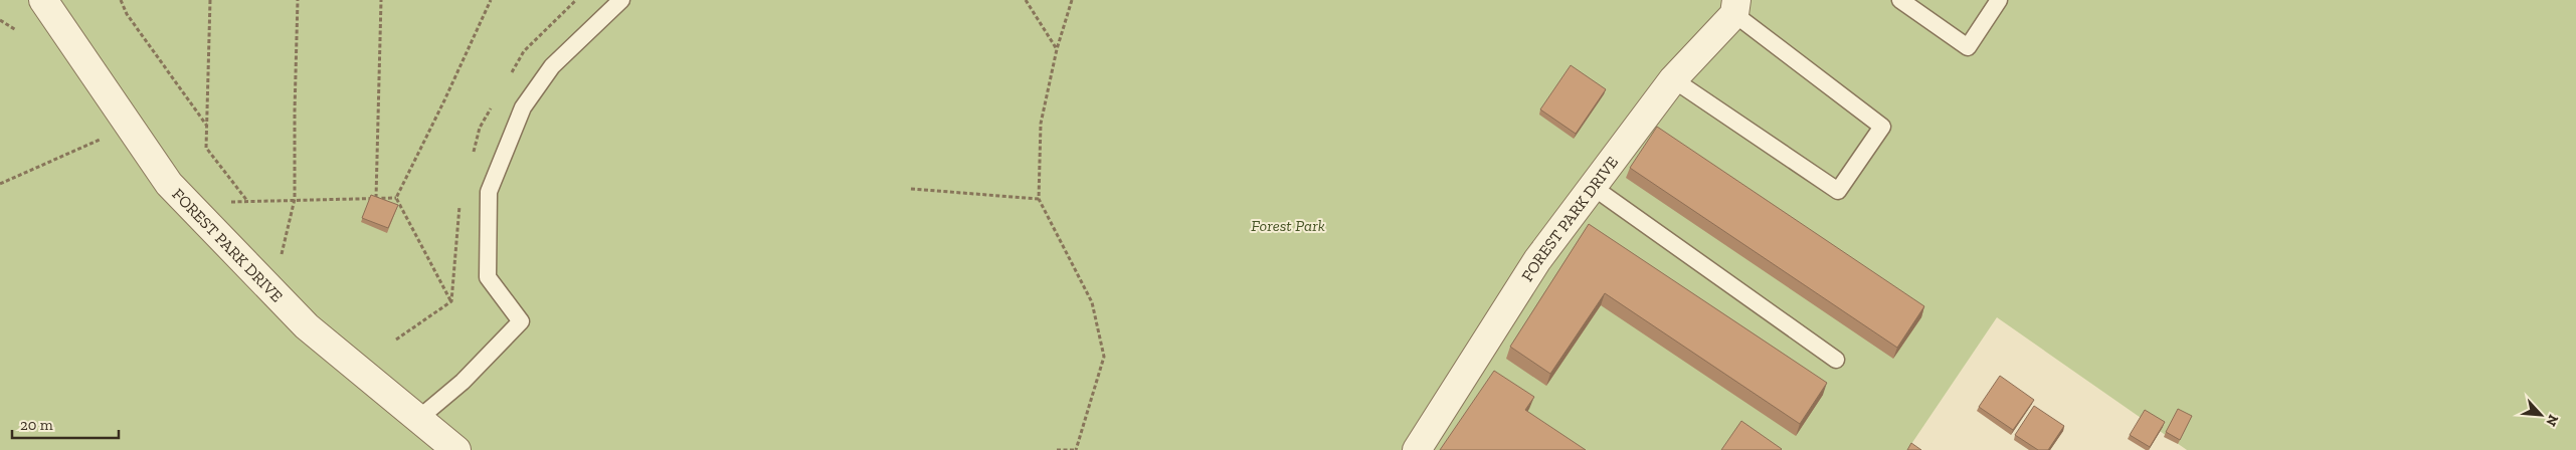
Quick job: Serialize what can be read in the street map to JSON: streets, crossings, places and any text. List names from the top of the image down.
{
  "streets": {
    "street": ["FOREST PARK DRIVE"]
  },
  "parks": ["Forest Park"],
  "scale_bar": "20 m",
  "north": "bottom right"
}
